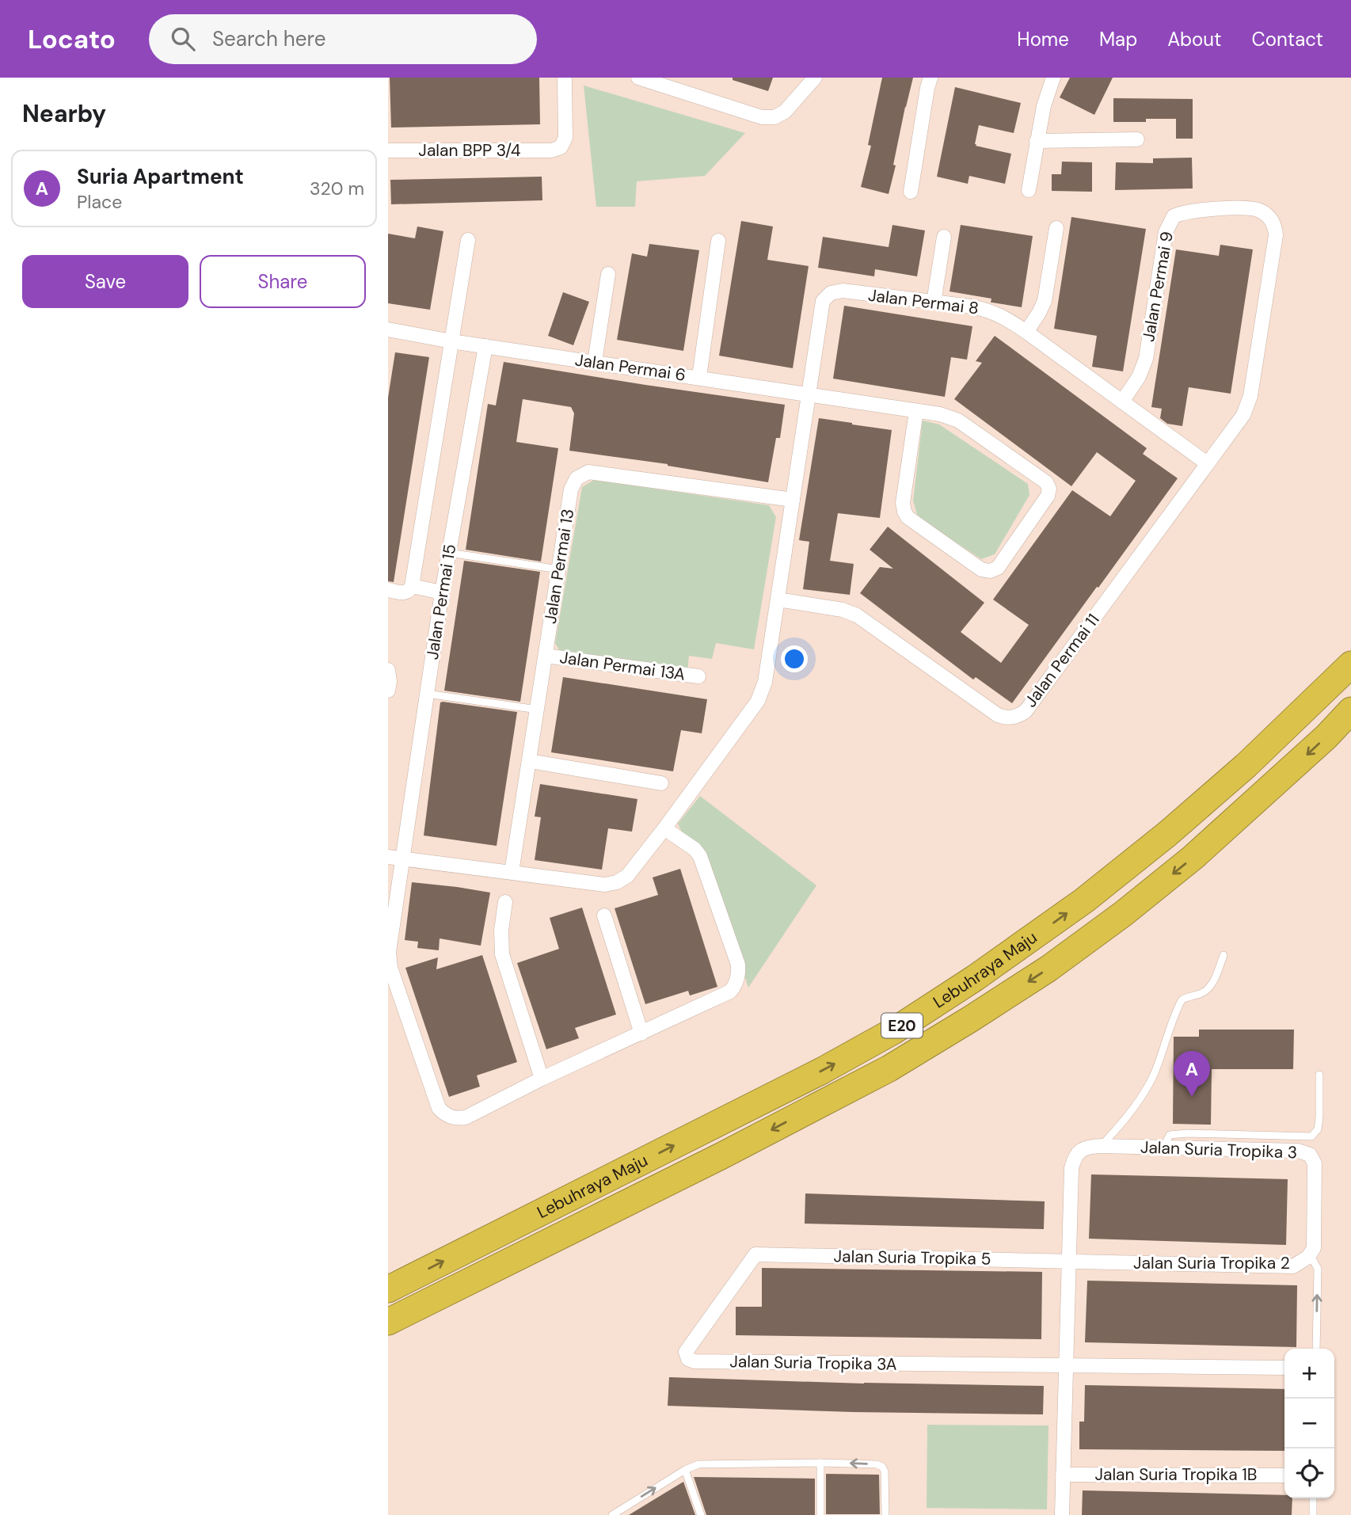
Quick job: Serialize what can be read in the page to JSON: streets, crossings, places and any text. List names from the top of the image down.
{
  "streets": {
    "highway": ["Lebuhraya Maju", "E20"],
    "street": [
      "Jalan BPP 3/4",
      "Jalan Permai 9",
      "Jalan Permai 8",
      "Jalan Permai 6",
      "Jalan Permai 13",
      "Jalan Permai 15",
      "Jalan Permai 11",
      "Jalan Permai 13A",
      "Jalan Suria Tropika 3",
      "Jalan Suria Tropika 5",
      "Jalan Suria Tropika 2",
      "Jalan Suria Tropika 3A",
      "Jalan Suria Tropika 1B"
    ]
  },
  "crossings": [
    ["Jalan Permai 9", "Jalan Permai 8"],
    ["Jalan Permai 9", "Jalan Permai 11"],
    ["Jalan Permai 8", "Jalan Permai 6"],
    ["Jalan Permai 8", "Jalan Permai 11"],
    ["Jalan Permai 6", "Jalan Permai 15"],
    ["Jalan Permai 13", "Jalan Permai 13A"],
    ["Jalan Suria Tropika 3", "Jalan Suria Tropika 5"],
    ["Jalan Suria Tropika 3", "Jalan Suria Tropika 2"],
    ["Jalan Suria Tropika 3", "Jalan Suria Tropika 3A"],
    ["Jalan Suria Tropika 3", "Jalan Suria Tropika 1B"],
    ["Jalan Suria Tropika 5", "Jalan Suria Tropika 2"],
    ["Jalan Suria Tropika 5", "Jalan Suria Tropika 3A"]
  ],
  "page": {
    "header": "Locato",
    "search": "Search here",
    "nav": [
      "Home",
      "Map",
      "About",
      "Contact"
    ],
    "heading": "Nearby",
    "list": [
      {
        "mark": "A",
        "name": "Suria Apartment",
        "note": "Place",
        "value": "320 m"
      }
    ],
    "buttons": ["Save", "Share"],
    "pins": "A",
    "map_buttons": ["+", "−"]
  }
}
